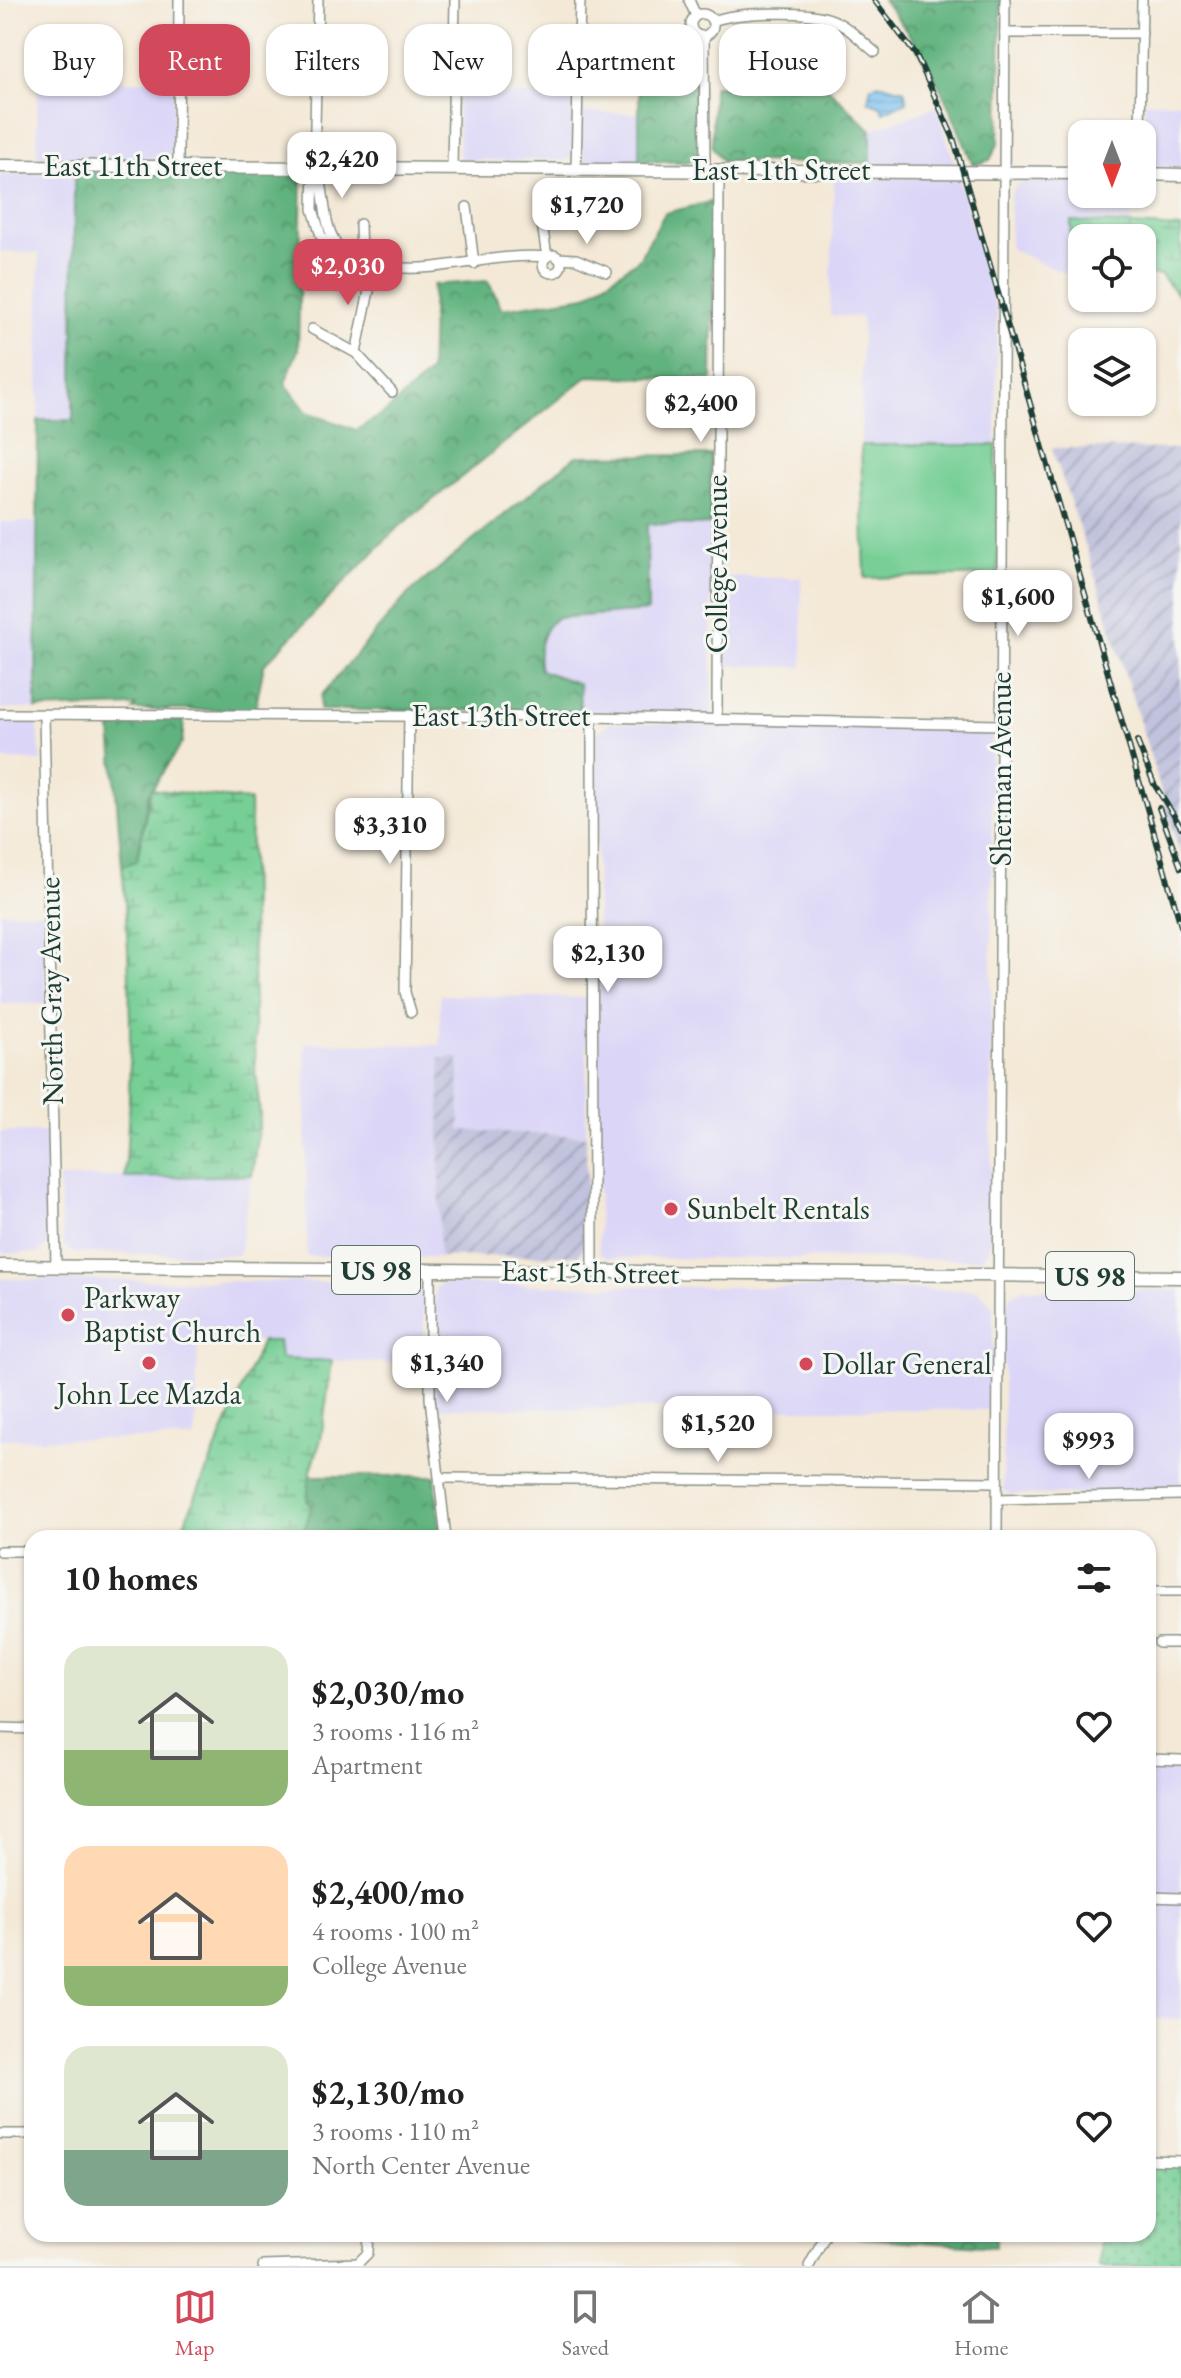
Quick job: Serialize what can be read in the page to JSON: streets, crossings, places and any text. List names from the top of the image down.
{
  "streets": {
    "main road": ["East 11th Street", "US 98", "East 15th Street"],
    "street": [
      "College Avenue",
      "East 13th Street",
      "Sherman Avenue",
      "North Gray Avenue"
    ]
  },
  "crossings": [
    ["East 11th Street", "College Avenue"],
    ["East 11th Street", "Sherman Avenue"],
    ["College Avenue", "East 13th Street"],
    ["East 13th Street", "Sherman Avenue"],
    ["East 13th Street", "North Gray Avenue"],
    ["Sherman Avenue", "East 15th Street"],
    ["North Gray Avenue", "East 15th Street"]
  ],
  "places": [
    "Sunbelt Rentals",
    "Parkway Baptist Church",
    "John Lee Mazda",
    "Dollar General"
  ],
  "north": "bottom",
  "page": {
    "chip": [
      "Buy",
      "Rent",
      "Filters",
      "New",
      "Apartment",
      "House"
    ],
    "price": [
      "$2,420",
      "$1,720",
      "$2,030",
      "$2,400",
      "$1,600",
      "$3,310",
      "$2,130",
      "$1,340",
      "$1,520",
      "$993"
    ],
    "heading": "10 homes",
    "list": [
      {
        "name": "$2,030/mo",
        "note": "3 rooms · 116 m² · Apartment"
      },
      {
        "name": "$2,400/mo",
        "note": "4 rooms · 100 m² · College Avenue"
      },
      {
        "name": "$2,130/mo",
        "note": "3 rooms · 110 m² · North Center Avenue"
      }
    ],
    "tabs": ["Map", "Saved", "Home"]
  }
}
